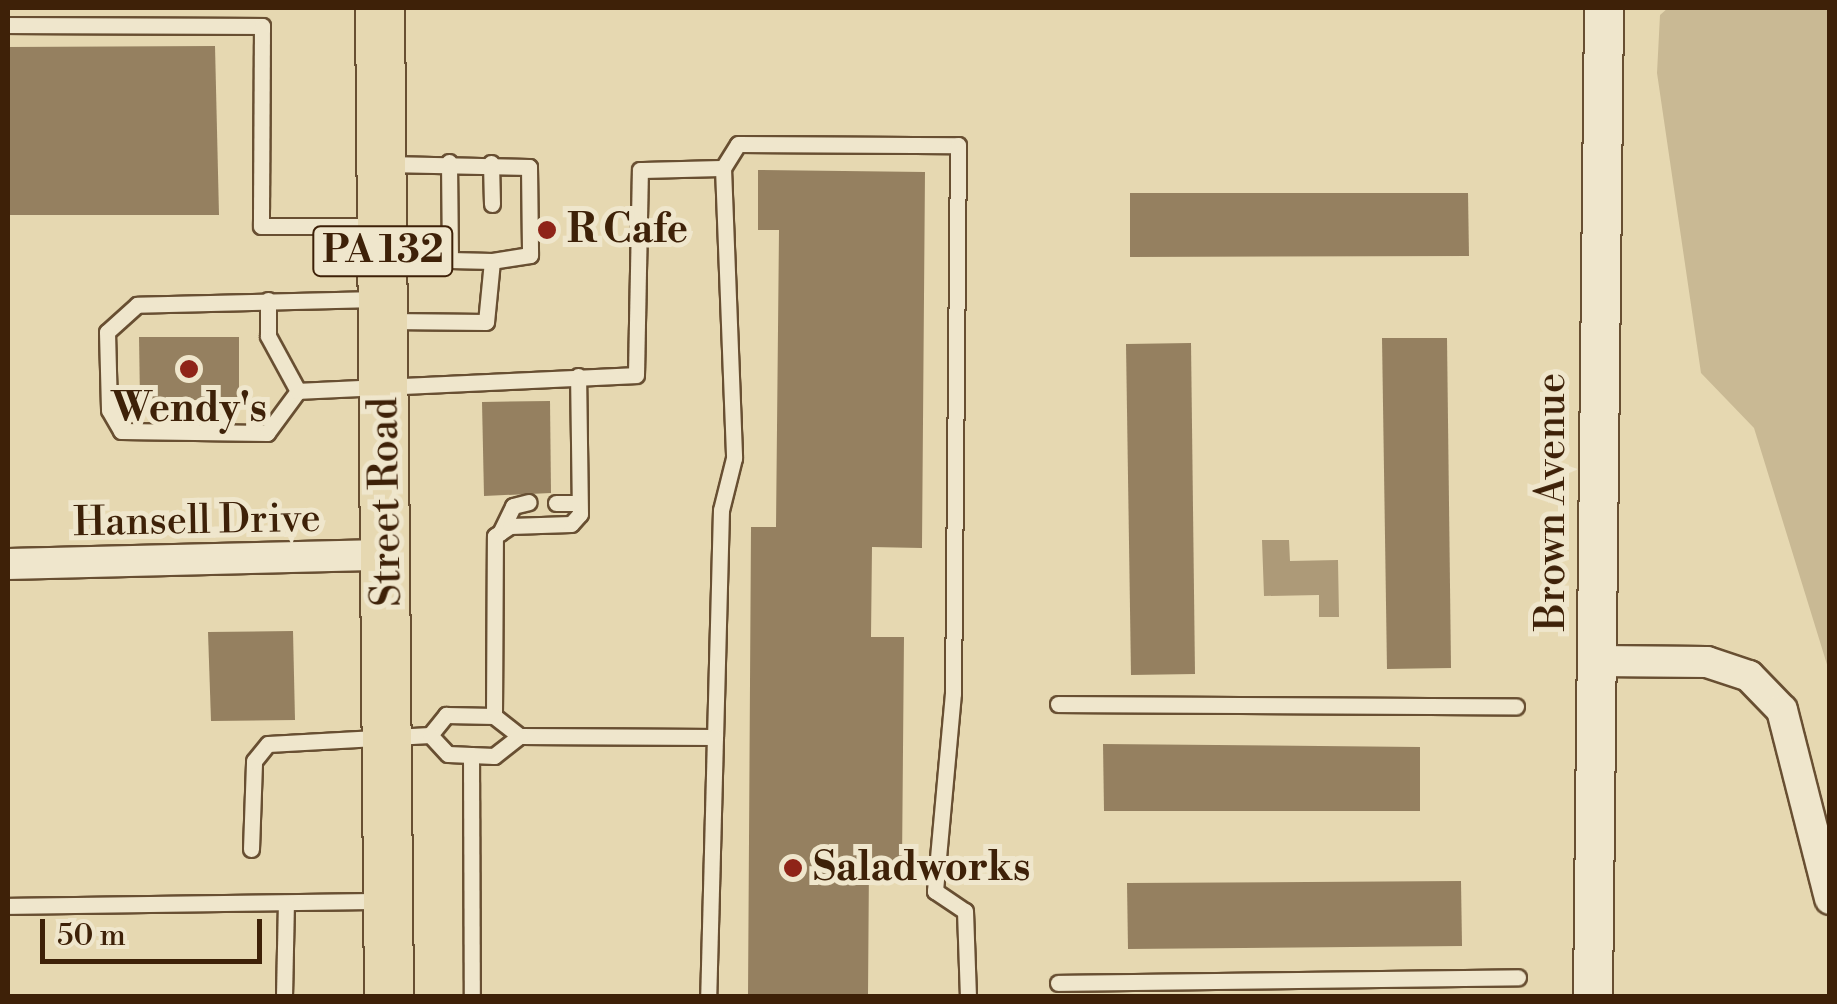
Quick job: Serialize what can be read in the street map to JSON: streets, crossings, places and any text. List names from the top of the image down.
{
  "streets": {
    "main road": ["PA 132", "Street Road"],
    "street": ["Brown Avenue", "Hansell Drive"]
  },
  "crossings": [
    ["Street Road", "Hansell Drive"]
  ],
  "places": ["R Cafe", "Wendy's", "Saladworks"],
  "scale_bar": "50 m"
}
